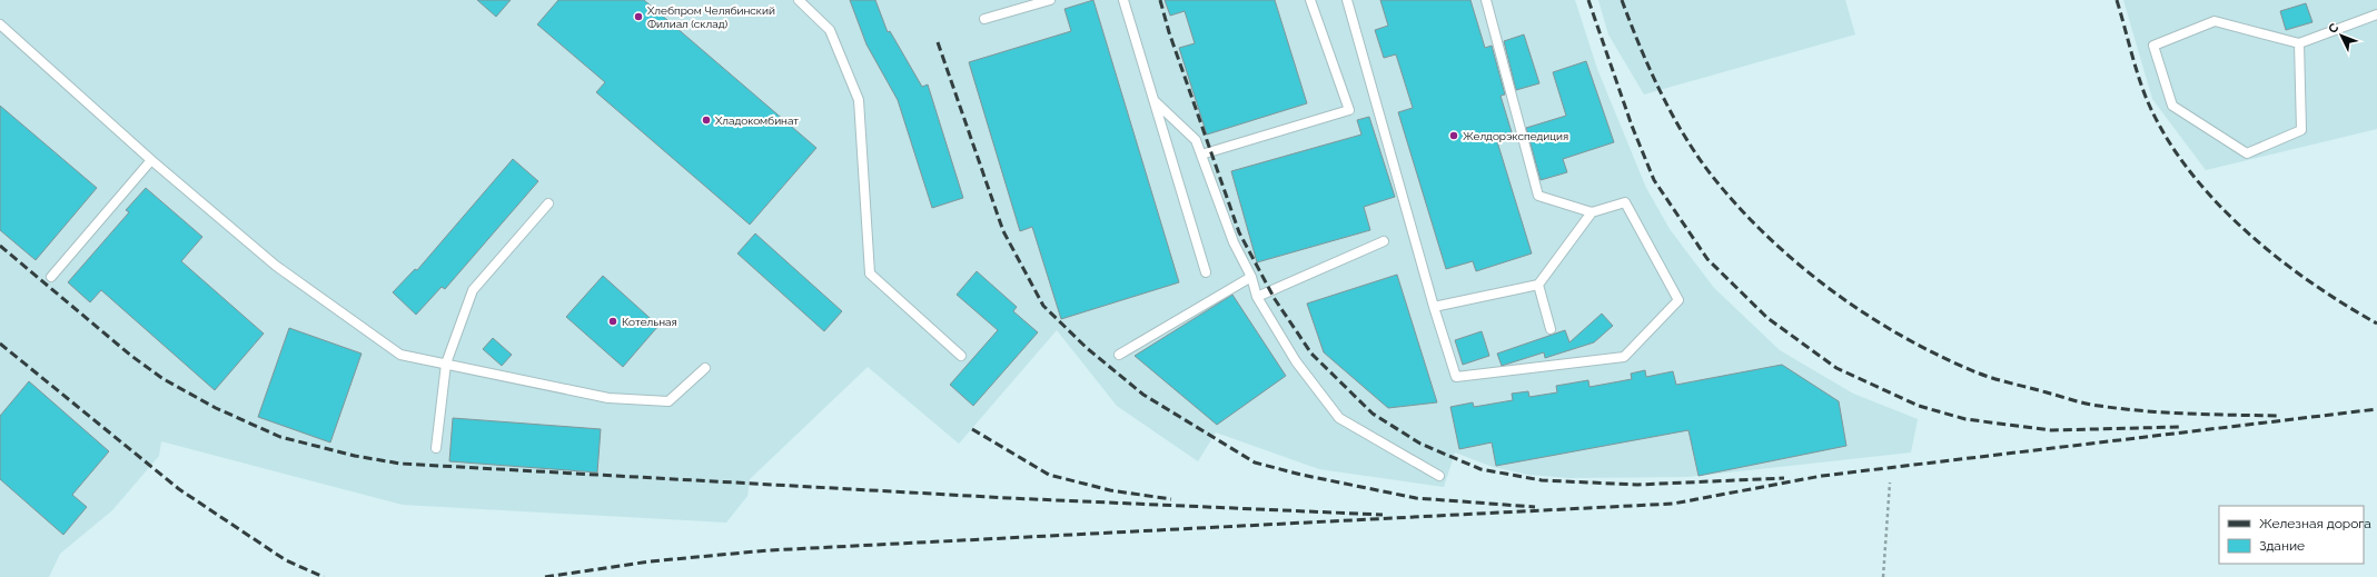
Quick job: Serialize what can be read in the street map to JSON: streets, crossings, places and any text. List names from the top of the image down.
{
  "places": [
    "Хлебпром Челябинский Филиал (склад)",
    "Хладокомбинат",
    "Желдорэкспедиция",
    "Котельная"
  ],
  "legend": ["Железная дорога", "Здание"],
  "north": "top left"
}
